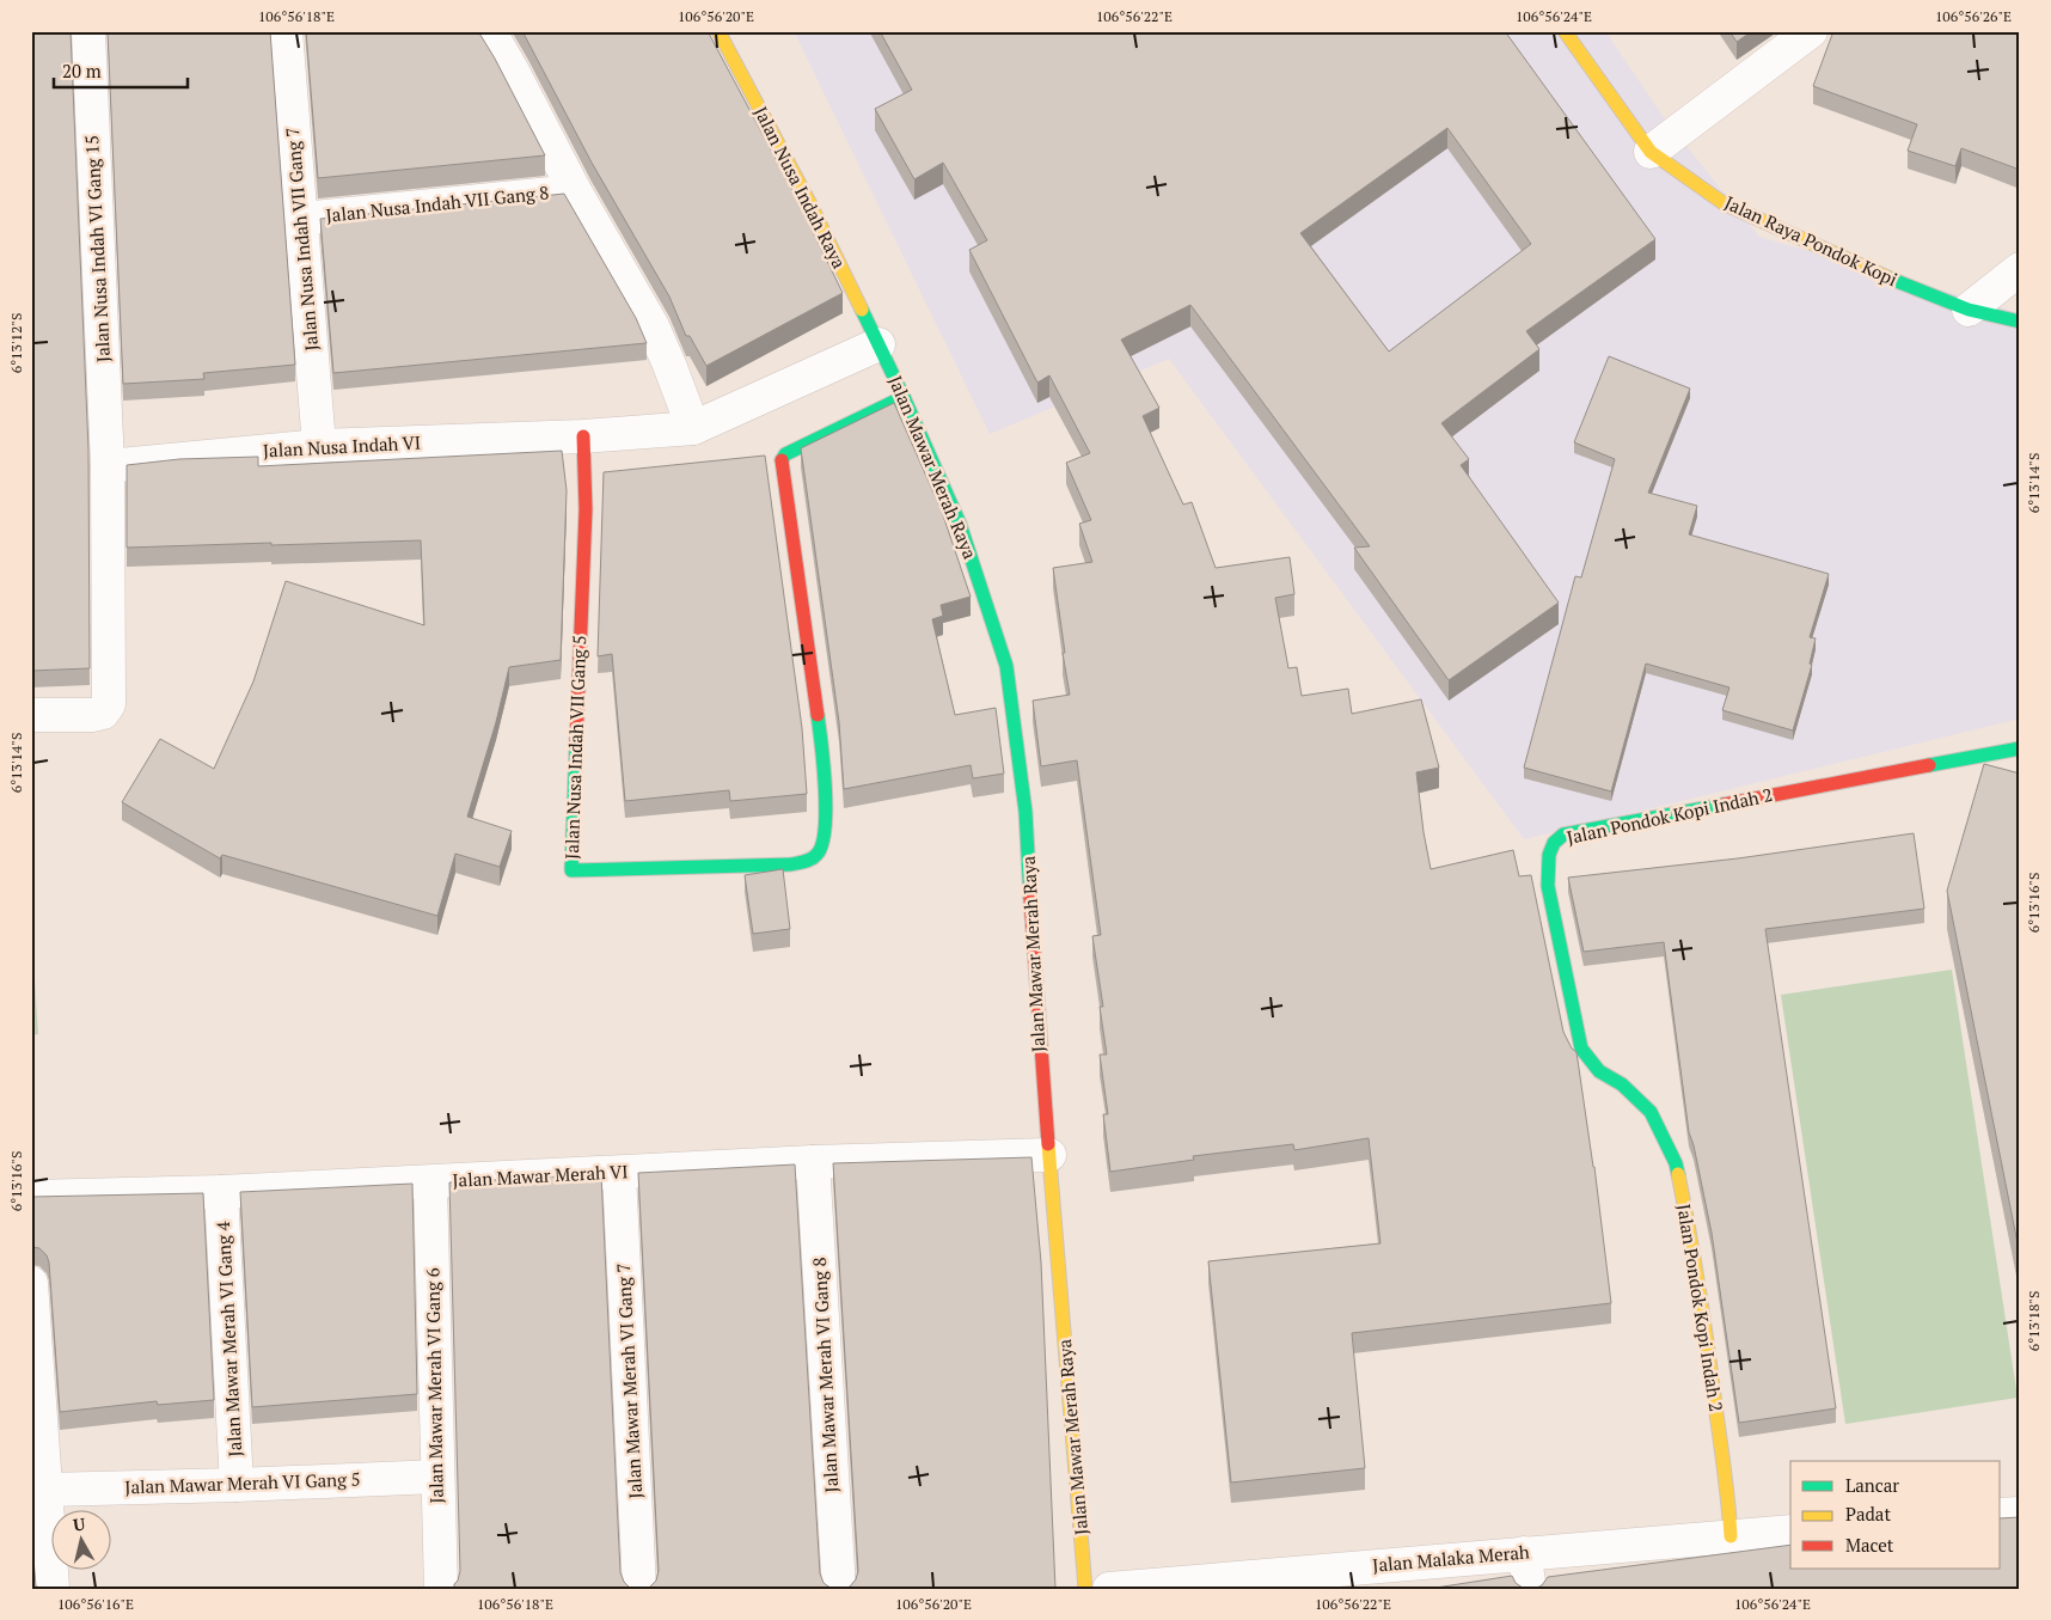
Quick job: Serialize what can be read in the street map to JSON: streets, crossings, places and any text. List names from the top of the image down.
{
  "streets": {
    "street": [
      "Jalan Nusa Indah Raya",
      "Jalan Nusa Indah VII Gang 8",
      "Jalan Nusa Indah VII Gang 7",
      "Jalan Raya Pondok Kopi",
      "Jalan Nusa Indah VI Gang 15",
      "Jalan Nusa Indah VI",
      "Jalan Mawar Merah Raya",
      "Jalan Nusa Indah VII Gang 5",
      "Jalan Pondok Kopi Indah 2",
      "Jalan Mawar Merah VI",
      "Jalan Mawar Merah VI Gang 4",
      "Jalan Mawar Merah VI Gang 8",
      "Jalan Mawar Merah VI Gang 7",
      "Jalan Mawar Merah VI Gang 6",
      "Jalan Mawar Merah VI Gang 5",
      "Jalan Malaka Merah"
    ]
  },
  "crossings": [
    ["Jalan Nusa Indah Raya", "Jalan Nusa Indah VI"],
    ["Jalan Nusa Indah Raya", "Jalan Mawar Merah Raya"],
    ["Jalan Nusa Indah VII Gang 8", "Jalan Nusa Indah VII Gang 7"],
    ["Jalan Nusa Indah VII Gang 7", "Jalan Nusa Indah VI"],
    ["Jalan Nusa Indah VI Gang 15", "Jalan Nusa Indah VI"],
    ["Jalan Nusa Indah VI", "Jalan Mawar Merah Raya"],
    ["Jalan Nusa Indah VI", "Jalan Nusa Indah VII Gang 5"],
    ["Jalan Mawar Merah Raya", "Jalan Nusa Indah VII Gang 5"],
    ["Jalan Mawar Merah Raya", "Jalan Mawar Merah VI"],
    ["Jalan Pondok Kopi Indah 2", "Jalan Malaka Merah"],
    ["Jalan Mawar Merah VI", "Jalan Mawar Merah VI Gang 4"],
    ["Jalan Mawar Merah VI", "Jalan Mawar Merah VI Gang 8"],
    ["Jalan Mawar Merah VI", "Jalan Mawar Merah VI Gang 7"],
    ["Jalan Mawar Merah VI", "Jalan Mawar Merah VI Gang 6"],
    ["Jalan Mawar Merah VI Gang 4", "Jalan Mawar Merah VI Gang 5"],
    ["Jalan Mawar Merah VI Gang 6", "Jalan Mawar Merah VI Gang 5"]
  ],
  "legend": ["Lancar", "Padat", "Macet"],
  "scale_bar": "20 m",
  "north": "top",
  "coordinates": [
    "106°56'18\"E",
    "106°56'20\"E",
    "106°56'22\"E",
    "106°56'24\"E",
    "106°56'26\"E",
    "6°13'12\"S",
    "6°13'14\"S",
    "6°13'16\"S",
    "6°13'18\"S",
    "106°56'16\"E"
  ]
}
